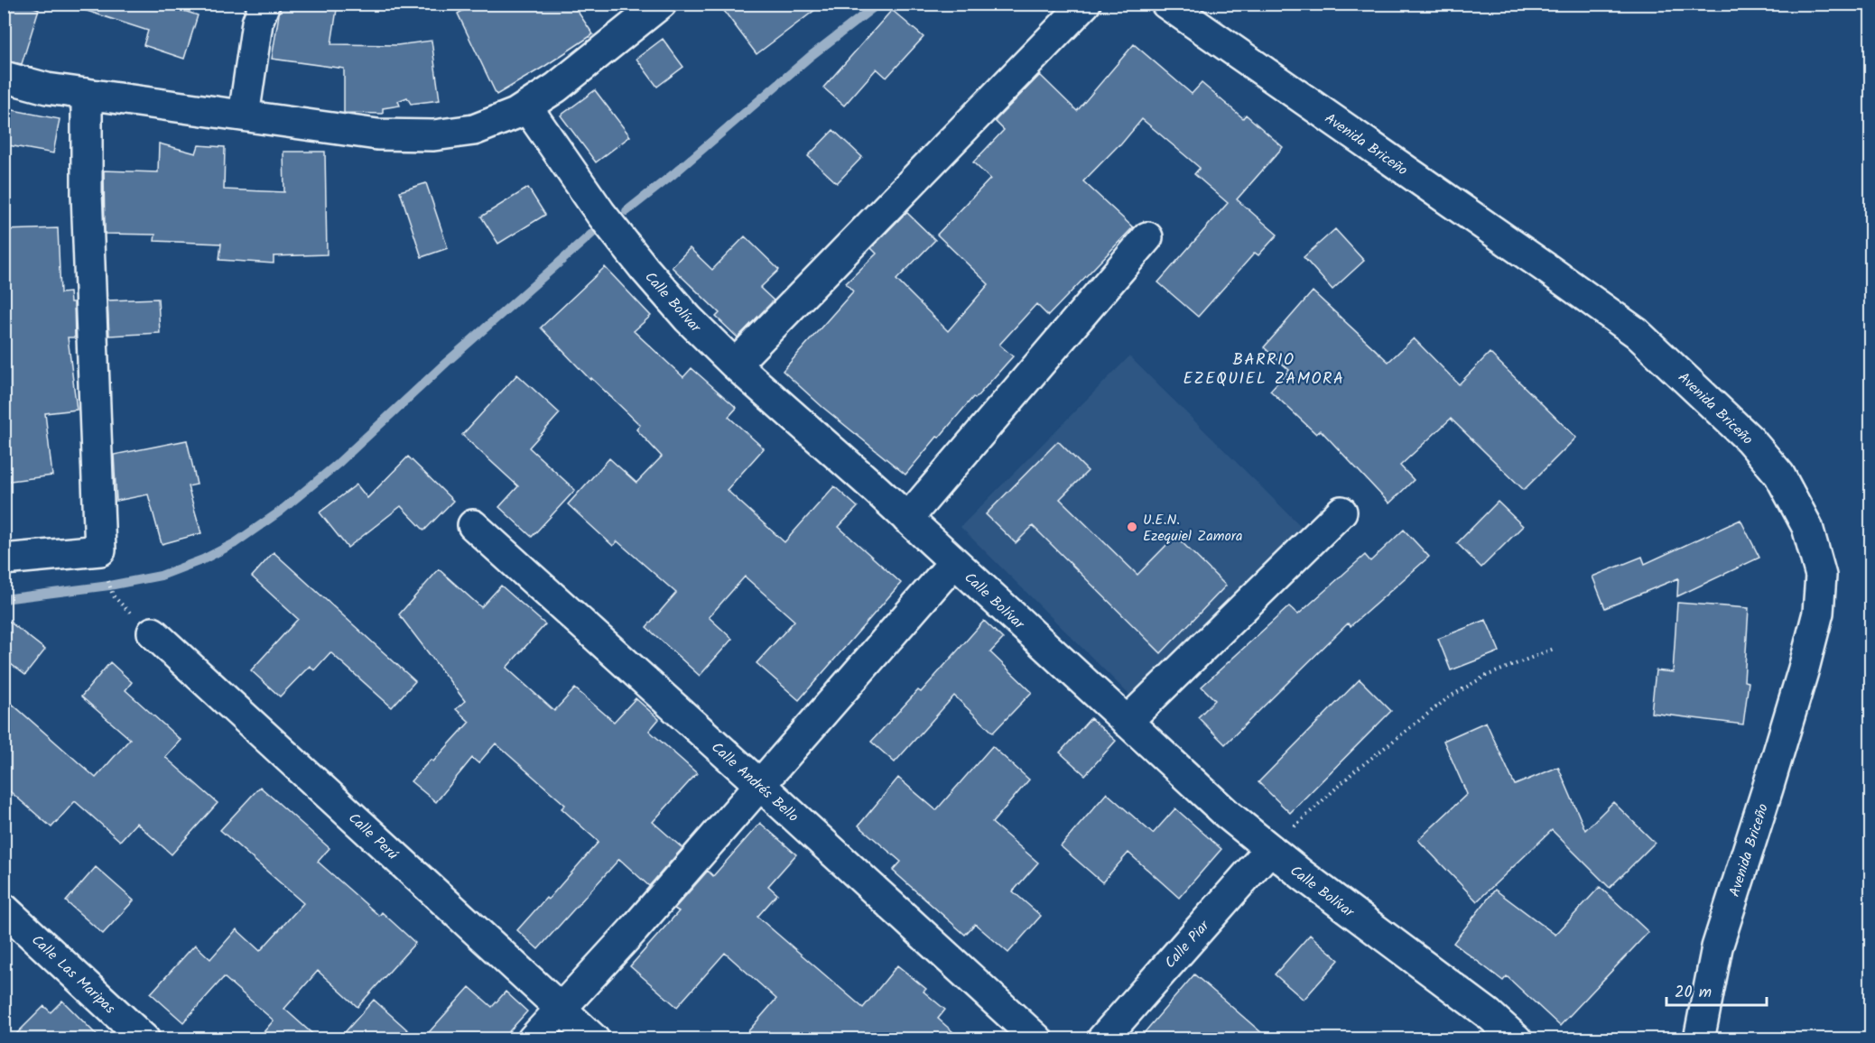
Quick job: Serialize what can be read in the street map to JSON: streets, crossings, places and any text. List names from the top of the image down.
{
  "streets": {
    "street": [
      "Avenida Briceño",
      "Calle Bolívar",
      "Calle Andrés Bello",
      "Calle Perú",
      "Calle Piar",
      "Calle Las Maripas"
    ]
  },
  "crossings": [
    ["Calle Bolívar", "Calle Piar"]
  ],
  "districts": ["BARRIO EZEQUIEL ZAMORA"],
  "places": ["U.E.N. Ezequiel Zamora"],
  "scale_bar": "20 m"
}
